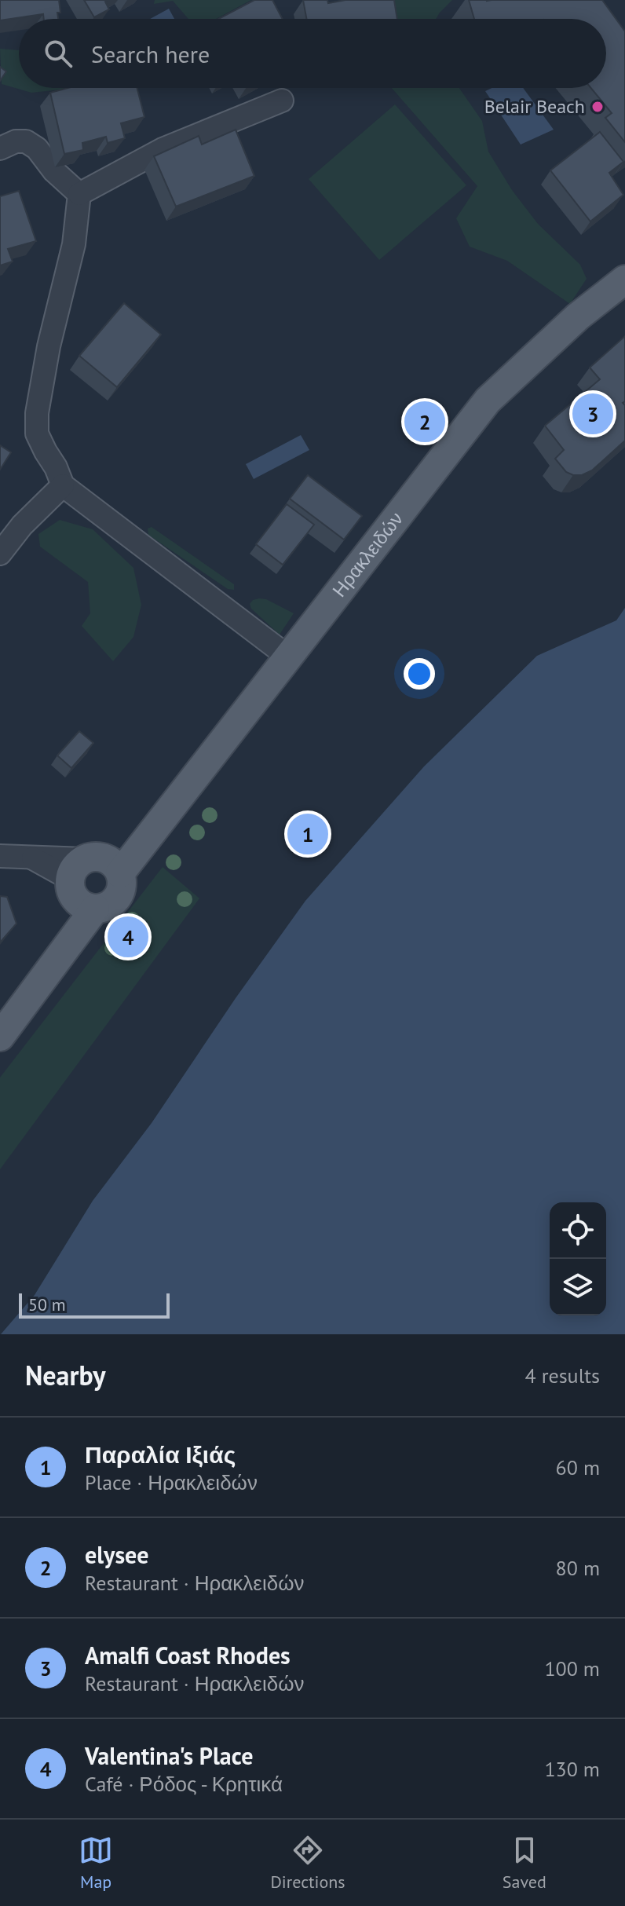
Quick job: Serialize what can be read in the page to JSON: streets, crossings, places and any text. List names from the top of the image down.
{
  "streets": {
    "main road": ["Ηρακλειδών"]
  },
  "places": ["Belair Beach"],
  "scale_bar": "50 m",
  "page": {
    "search": "Search here",
    "pins": [
      "3",
      "2",
      "1",
      "4"
    ],
    "scale": "50 m",
    "heading": ["Nearby", "4 results"],
    "list": [
      {
        "mark": "1",
        "name": "Παραλία Ιξιάς",
        "note": "Place · Ηρακλειδών",
        "value": "60 m"
      },
      {
        "mark": "2",
        "name": "elysee",
        "note": "Restaurant · Ηρακλειδών",
        "value": "80 m"
      },
      {
        "mark": "3",
        "name": "Amalfi Coast Rhodes",
        "note": "Restaurant · Ηρακλειδών",
        "value": "100 m"
      },
      {
        "mark": "4",
        "name": "Valentina's Place",
        "note": "Café · Ρόδος - Κρητικά",
        "value": "130 m"
      }
    ],
    "nav": ["Map", "Directions", "Saved"]
  }
}
